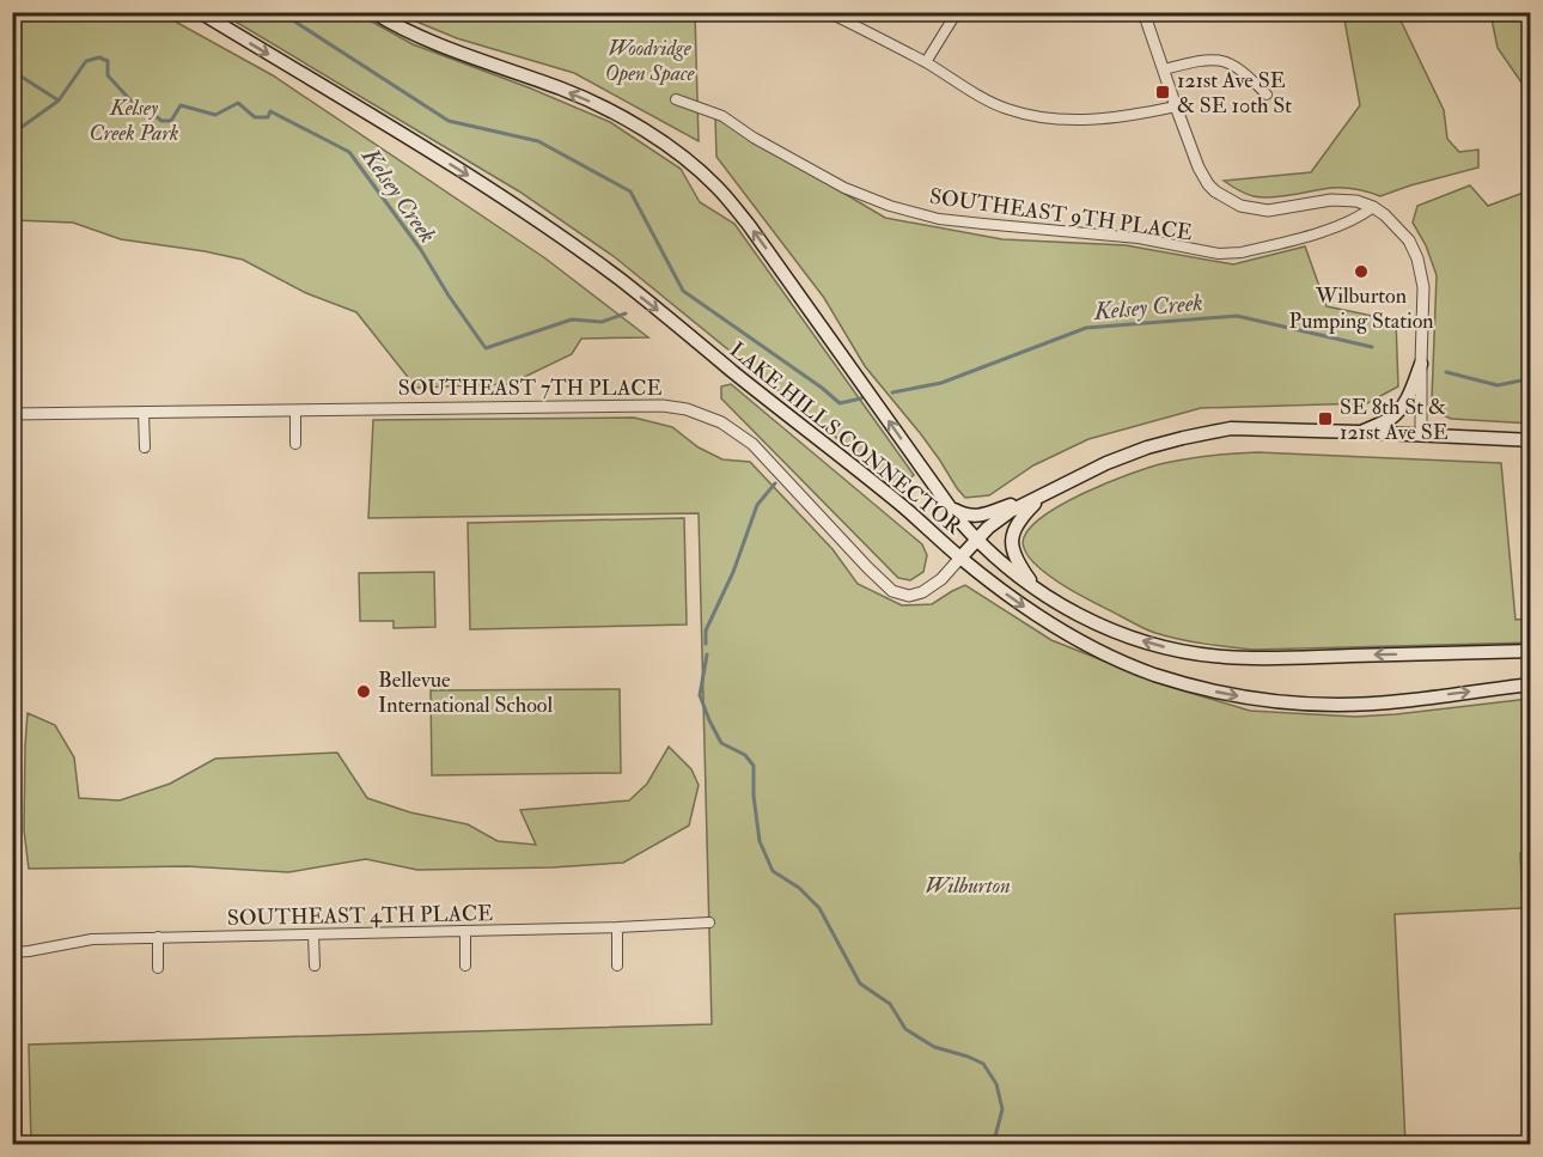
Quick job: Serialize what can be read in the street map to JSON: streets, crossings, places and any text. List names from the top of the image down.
{
  "streets": {
    "main road": ["LAKE HILLS CONNECTOR"],
    "street": ["SOUTHEAST 9TH PLACE", "SOUTHEAST 7TH PLACE", "SOUTHEAST 4TH PLACE"]
  },
  "crossings": [
    ["SOUTHEAST 7TH PLACE", "LAKE HILLS CONNECTOR"]
  ],
  "water": ["Kelsey Creek"],
  "parks": ["Woodridge Open Space", "Kelsey Creek Park", "Wilburton"],
  "places": {
    "transit": ["121st Ave SE & SE 10th St", "SE 8th St & 121st Ave SE"],
    "other": ["Wilburton Pumping Station", "Bellevue International School"]
  }
}
